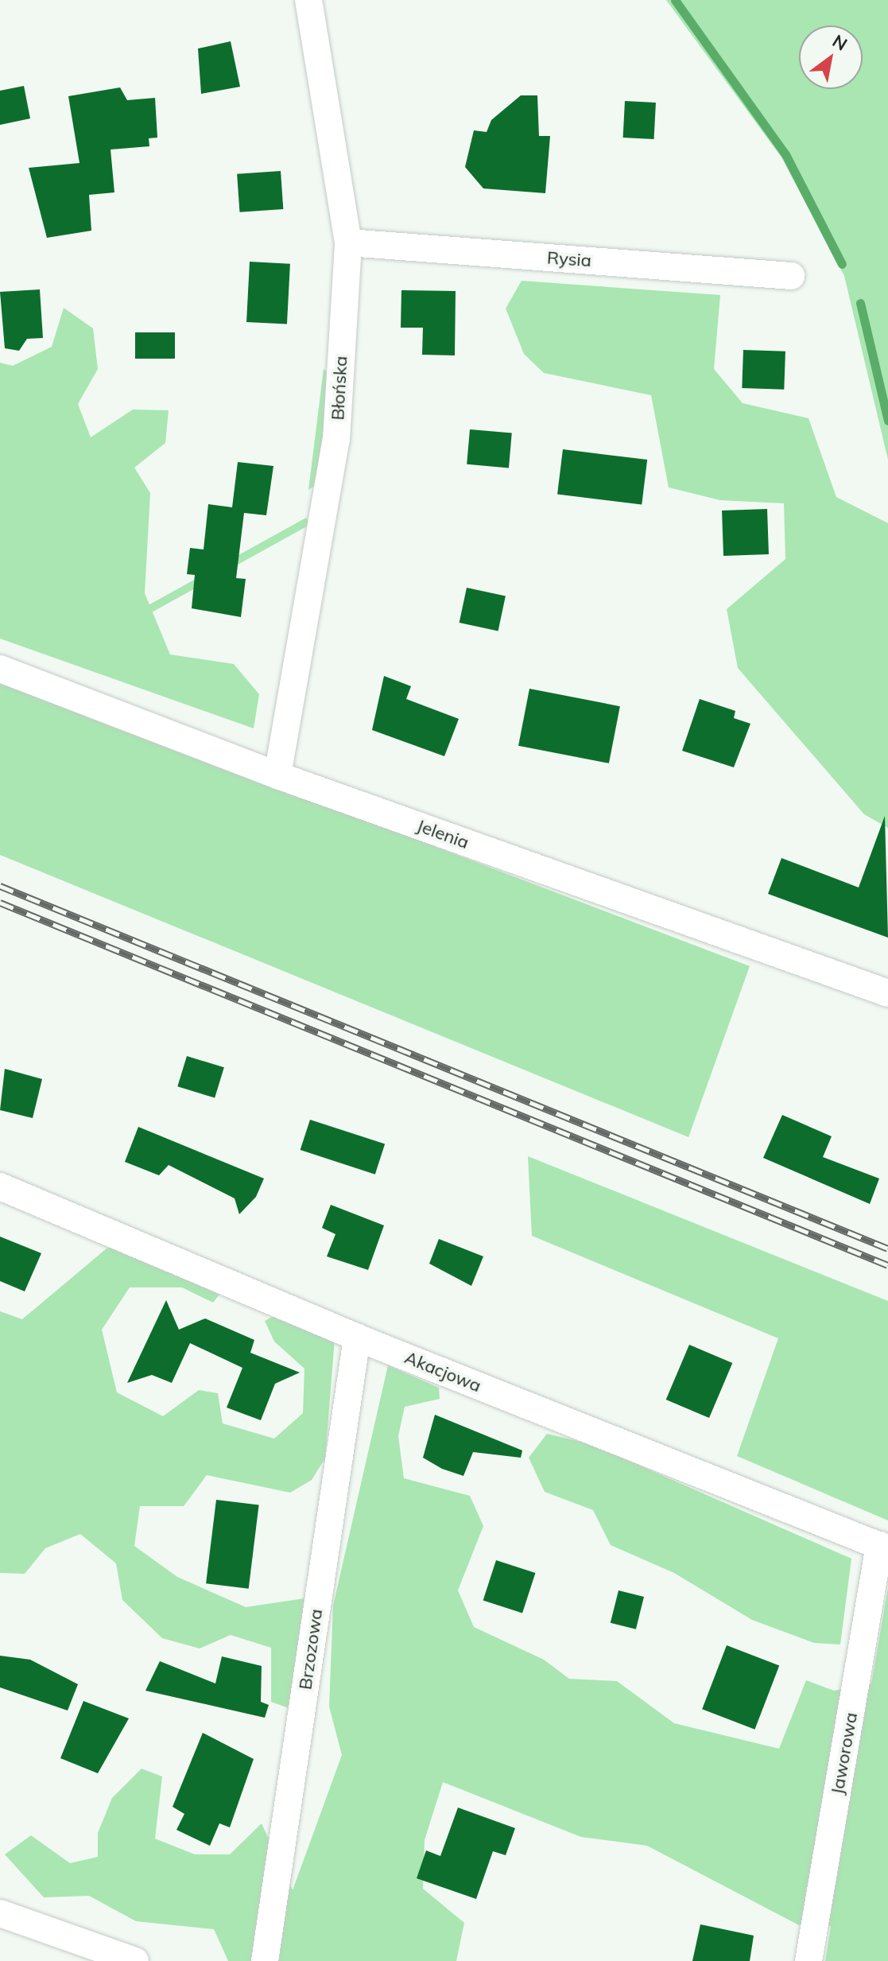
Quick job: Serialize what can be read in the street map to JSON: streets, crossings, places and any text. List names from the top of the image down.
{
  "streets": {
    "street": [
      "Rysia",
      "Błońska",
      "Jelenia",
      "Akacjowa",
      "Brzozowa",
      "Jaworowa"
    ]
  },
  "crossings": [
    ["Rysia", "Błońska"],
    ["Błońska", "Jelenia"],
    ["Akacjowa", "Brzozowa"],
    ["Akacjowa", "Jaworowa"]
  ],
  "north": "top right"
}
